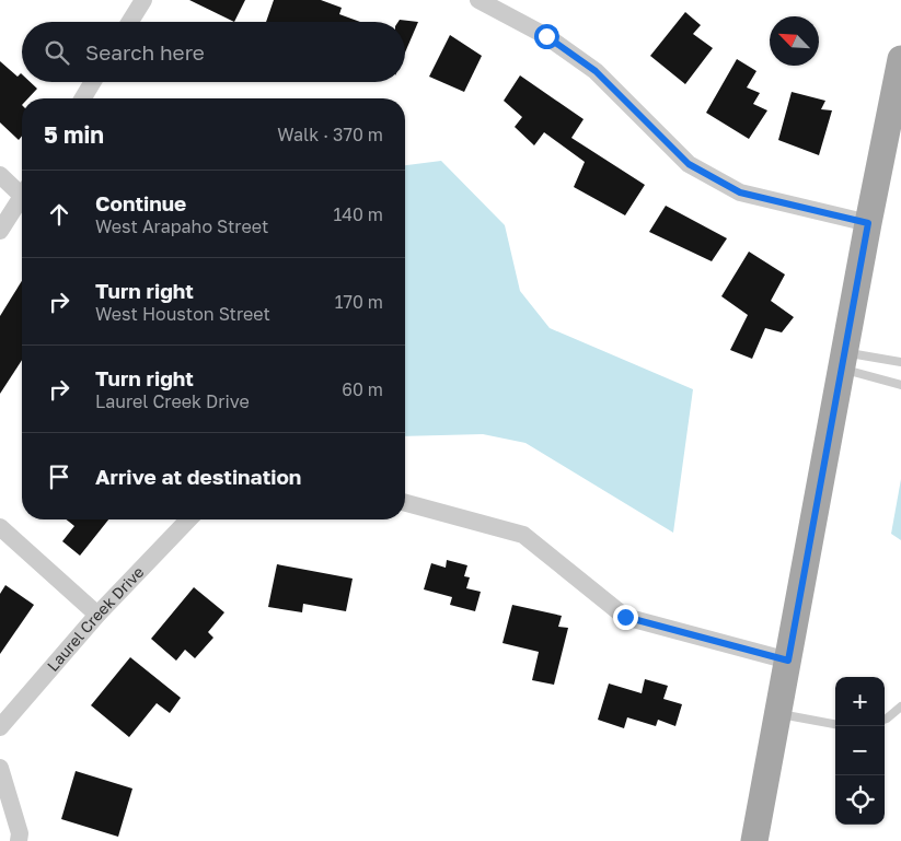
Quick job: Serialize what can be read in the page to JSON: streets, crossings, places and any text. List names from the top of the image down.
{
  "streets": {
    "street": ["Laurel Creek Drive"]
  },
  "north": "top left",
  "page": {
    "search": "Search here",
    "heading": ["5 min", "Walk · 370 m"],
    "list": [
      ["Continue", "West Arapaho Street", "140 m"],
      ["Turn right", "West Houston Street", "170 m"],
      ["Turn right", "Laurel Creek Drive", "60 m"],
      "Arrive at destination"
    ],
    "map_buttons": ["+", "−"]
  }
}
